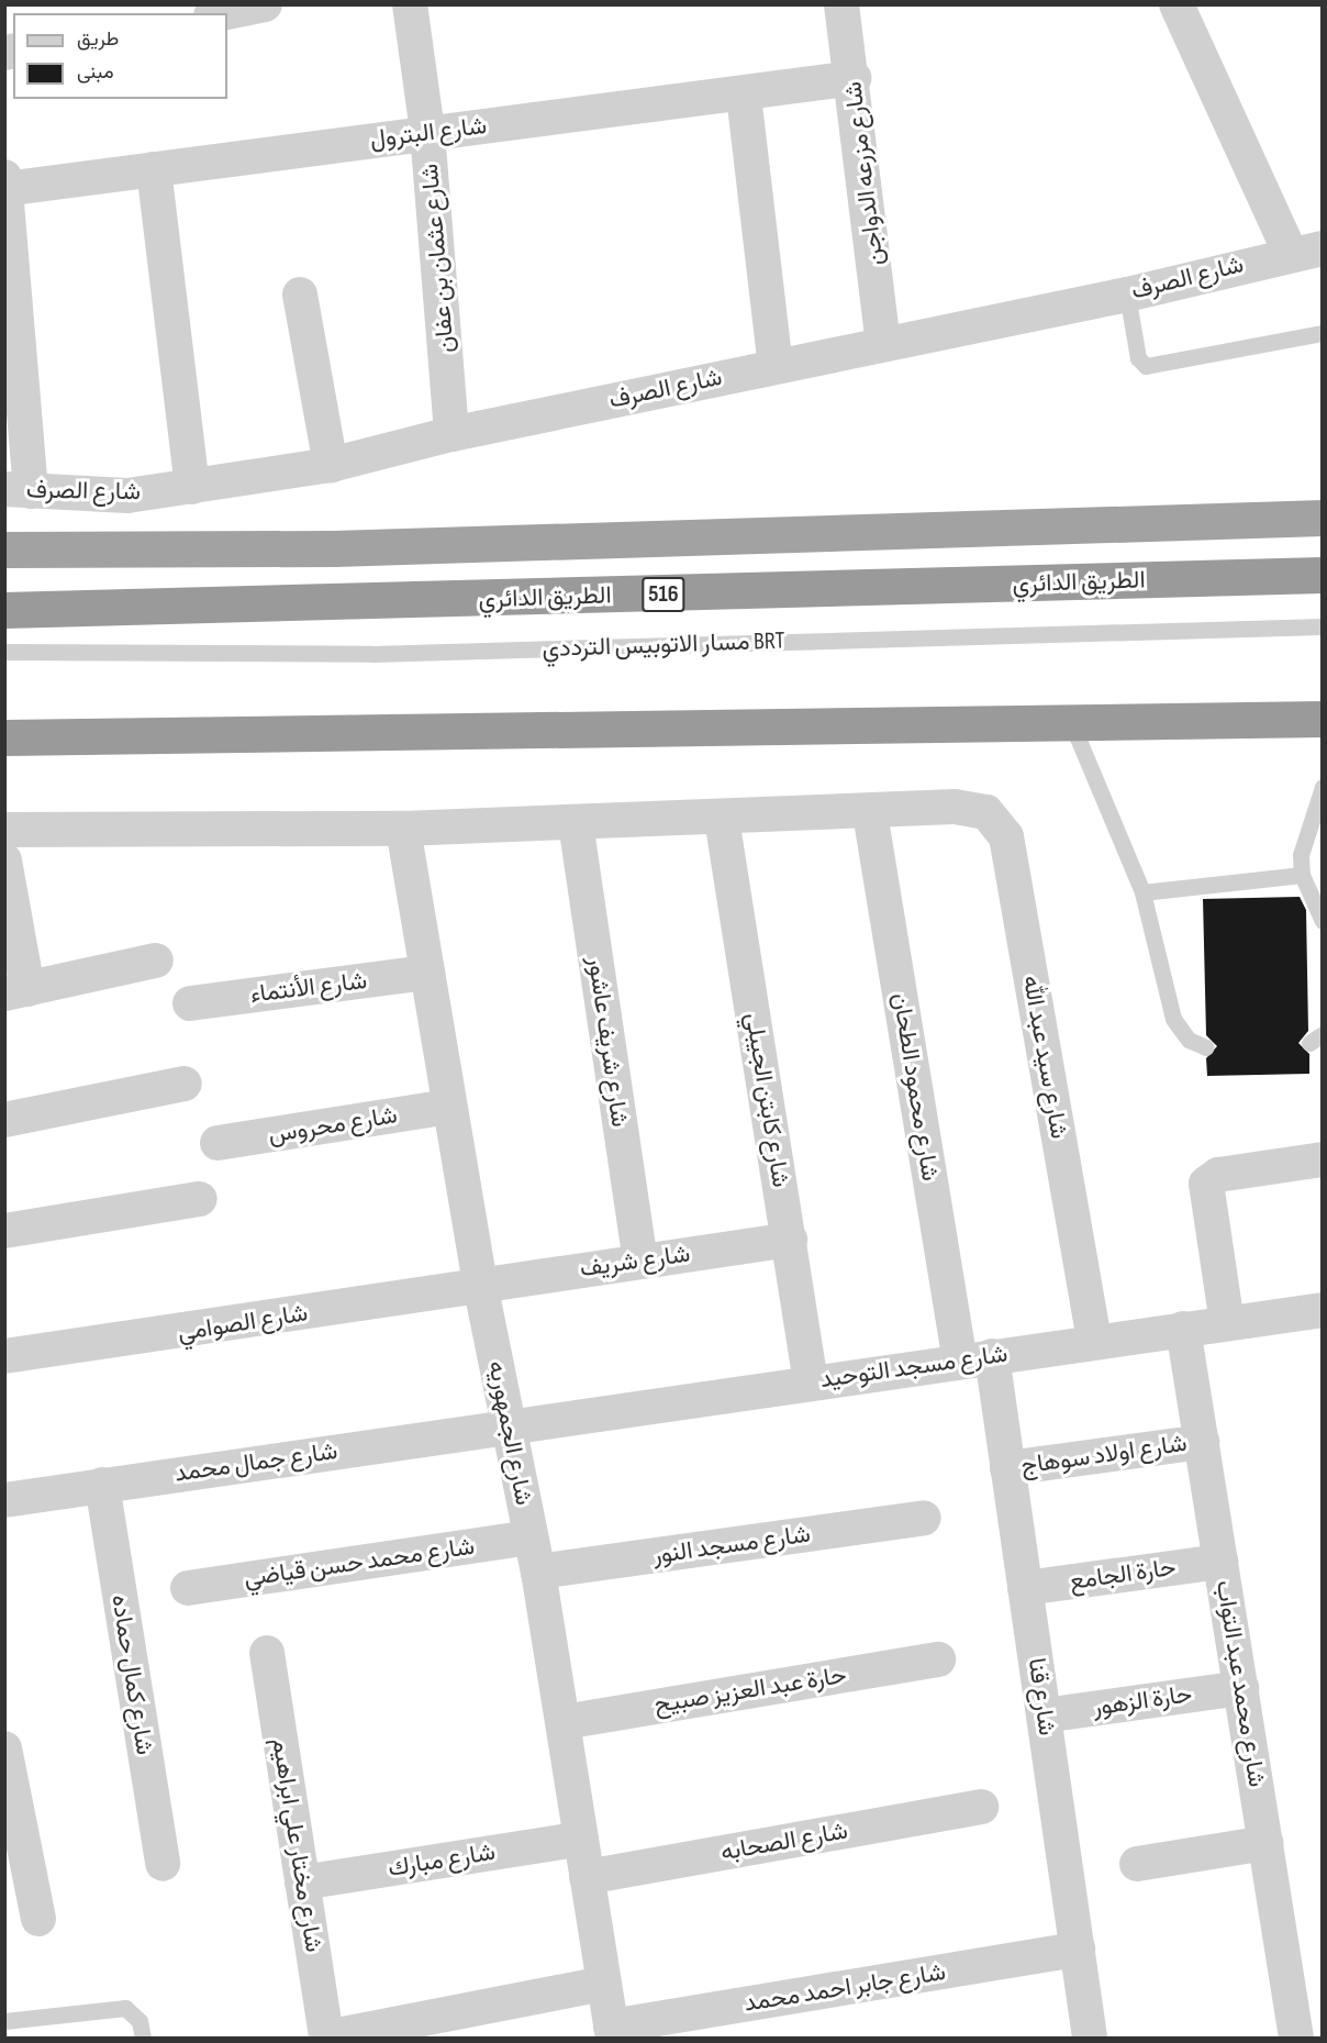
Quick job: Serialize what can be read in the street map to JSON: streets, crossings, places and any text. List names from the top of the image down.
{
  "streets": {
    "highway": ["الطريق الدائري", "516"],
    "street": [
      "شارع البترول",
      "شارع مزرعه الدواجن",
      "شارع عثمان بن عفان",
      "شارع الصرف",
      "شارع الأنتماء",
      "شارع شريف عاشور",
      "شارع سيد عبد الله",
      "شارع محمود الطحان",
      "شارع كابتن الجيبلي",
      "شارع محروس",
      "شارع شريف",
      "شارع الصوامي",
      "شارع مسجد التوحيد",
      "شارع الجمهوريه",
      "شارع اولاد سوهاج",
      "شارع جمال محمد",
      "شارع مسجد النور",
      "شارع محمد حسن قياضي",
      "حارة الجامع",
      "شارع كمال حماده",
      "شارع محمد عبد التواب",
      "حارة عبد العزيز صبيح",
      "شارع قنا",
      "حارة الزهور",
      "شارع الصحابه",
      "شارع مختار علي ابراهيم",
      "شارع مبارك",
      "شارع جابر احمد محمد"
    ],
    "lane": ["مسار الاتوبيس الترددي BRT"]
  },
  "crossings": [
    ["شارع البترول", "شارع مزرعه الدواجن"],
    ["شارع البترول", "شارع عثمان بن عفان"],
    ["شارع مزرعه الدواجن", "شارع الصرف"],
    ["شارع عثمان بن عفان", "شارع الصرف"],
    ["شارع الأنتماء", "شارع الجمهوريه"],
    ["شارع شريف عاشور", "شارع سيد عبد الله"],
    ["شارع شريف عاشور", "شارع شريف"],
    ["شارع سيد عبد الله", "شارع محمود الطحان"],
    ["شارع سيد عبد الله", "شارع كابتن الجيبلي"],
    ["شارع سيد عبد الله", "شارع مسجد التوحيد"],
    ["شارع سيد عبد الله", "شارع الجمهوريه"],
    ["شارع محمود الطحان", "شارع مسجد التوحيد"],
    ["شارع محمود الطحان", "شارع قنا"],
    ["شارع كابتن الجيبلي", "شارع شريف"],
    ["شارع كابتن الجيبلي", "شارع مسجد التوحيد"],
    ["شارع محروس", "شارع الجمهوريه"],
    ["شارع شريف", "شارع الصوامي"],
    ["شارع شريف", "شارع الجمهوريه"],
    ["شارع الصوامي", "شارع الجمهوريه"],
    ["شارع مسجد التوحيد", "شارع الجمهوريه"],
    ["شارع مسجد التوحيد", "شارع جمال محمد"],
    ["شارع مسجد التوحيد", "شارع محمد عبد التواب"],
    ["شارع مسجد التوحيد", "شارع قنا"],
    ["شارع الجمهوريه", "شارع جمال محمد"],
    ["شارع الجمهوريه", "شارع مسجد النور"],
    ["شارع الجمهوريه", "شارع محمد حسن قياضي"],
    ["شارع الجمهوريه", "حارة عبد العزيز صبيح"],
    ["شارع الجمهوريه", "شارع الصحابه"],
    ["شارع الجمهوريه", "شارع مبارك"],
    ["شارع الجمهوريه", "شارع جابر احمد محمد"],
    ["شارع اولاد سوهاج", "شارع محمد عبد التواب"],
    ["شارع اولاد سوهاج", "شارع قنا"],
    ["شارع جمال محمد", "شارع كمال حماده"],
    ["حارة الجامع", "شارع محمد عبد التواب"],
    ["حارة الجامع", "شارع قنا"],
    ["شارع محمد عبد التواب", "حارة الزهور"],
    ["شارع قنا", "حارة الزهور"],
    ["شارع قنا", "شارع جابر احمد محمد"],
    ["شارع مختار علي ابراهيم", "شارع مبارك"]
  ],
  "legend": ["طريق", "مبنى"]
}
